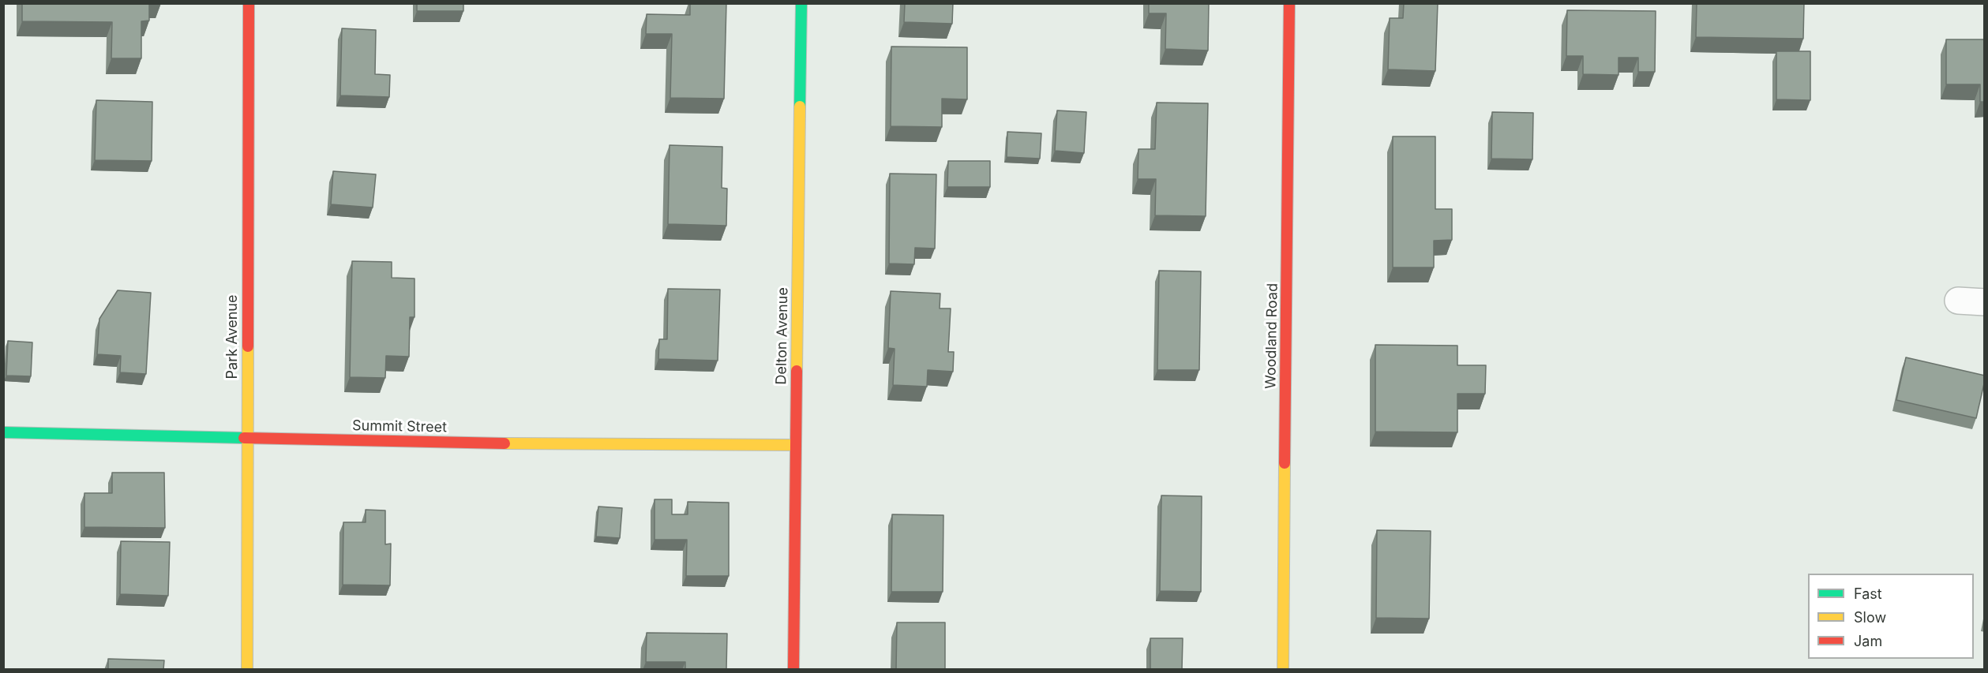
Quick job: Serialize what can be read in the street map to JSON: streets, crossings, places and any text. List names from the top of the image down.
{
  "streets": {
    "street": [
      "Delton Avenue",
      "Woodland Road",
      "Park Avenue",
      "Summit Street"
    ]
  },
  "crossings": [
    ["Delton Avenue", "Summit Street"],
    ["Park Avenue", "Summit Street"]
  ],
  "legend": ["Fast", "Slow", "Jam"]
}
